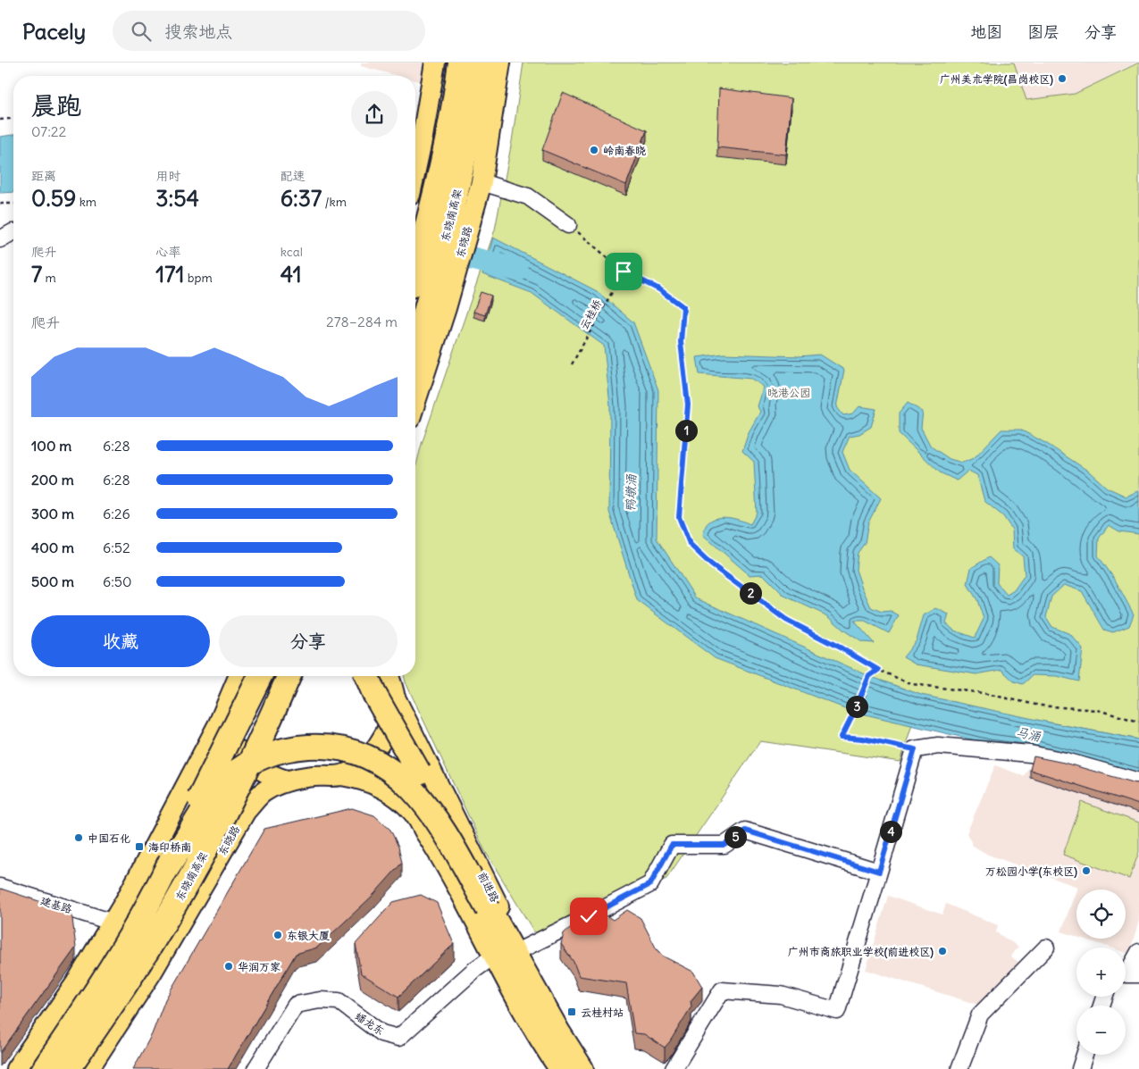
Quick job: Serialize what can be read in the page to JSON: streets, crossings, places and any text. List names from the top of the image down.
{
  "streets": {
    "highway": ["东晓南高架"],
    "main road": ["东晓路", "前进路"],
    "street": ["建基路", "蟠龙东"],
    "path": ["云桂桥"]
  },
  "crossings": [
    ["东晓南高架", "东晓路"],
    ["东晓路", "前进路"]
  ],
  "water": ["鸭墩涌", "马涌"],
  "parks": ["晓港公园"],
  "places": {
    "other": [
      "广州美术学院(昌岗校区)",
      "岭南春晓",
      "中国石化",
      "万松园小学(东校区)",
      "东银大厦",
      "广州市商旅职业学校(前进校区)",
      "华润万家"
    ],
    "transit": ["海印桥南", "云桂村站"]
  },
  "page": {
    "header": "Pacely",
    "search": "搜索地点",
    "nav": ["地图", "图层", "分享"],
    "heading": ["晨跑", "07:22"],
    "stats": [
      ["距离", "0.59 km"],
      ["用时", "3:54"],
      ["配速", "6:37 /km"],
      ["爬升", "7 m"],
      ["心率", "171 bpm"],
      ["kcal", "41"]
    ],
    "chart": ["爬升", "278–284 m"],
    "pins": [
      "1",
      "2",
      "3",
      "4",
      "5"
    ],
    "list": [
      {
        "name": "100 m",
        "note": "6:28"
      },
      {
        "name": "200 m",
        "note": "6:28"
      },
      {
        "name": "300 m",
        "note": "6:26"
      },
      {
        "name": "400 m",
        "note": "6:52"
      },
      {
        "name": "500 m",
        "note": "6:50"
      }
    ],
    "buttons": ["收藏", "分享"],
    "map_buttons": ["+", "−"]
  }
}
